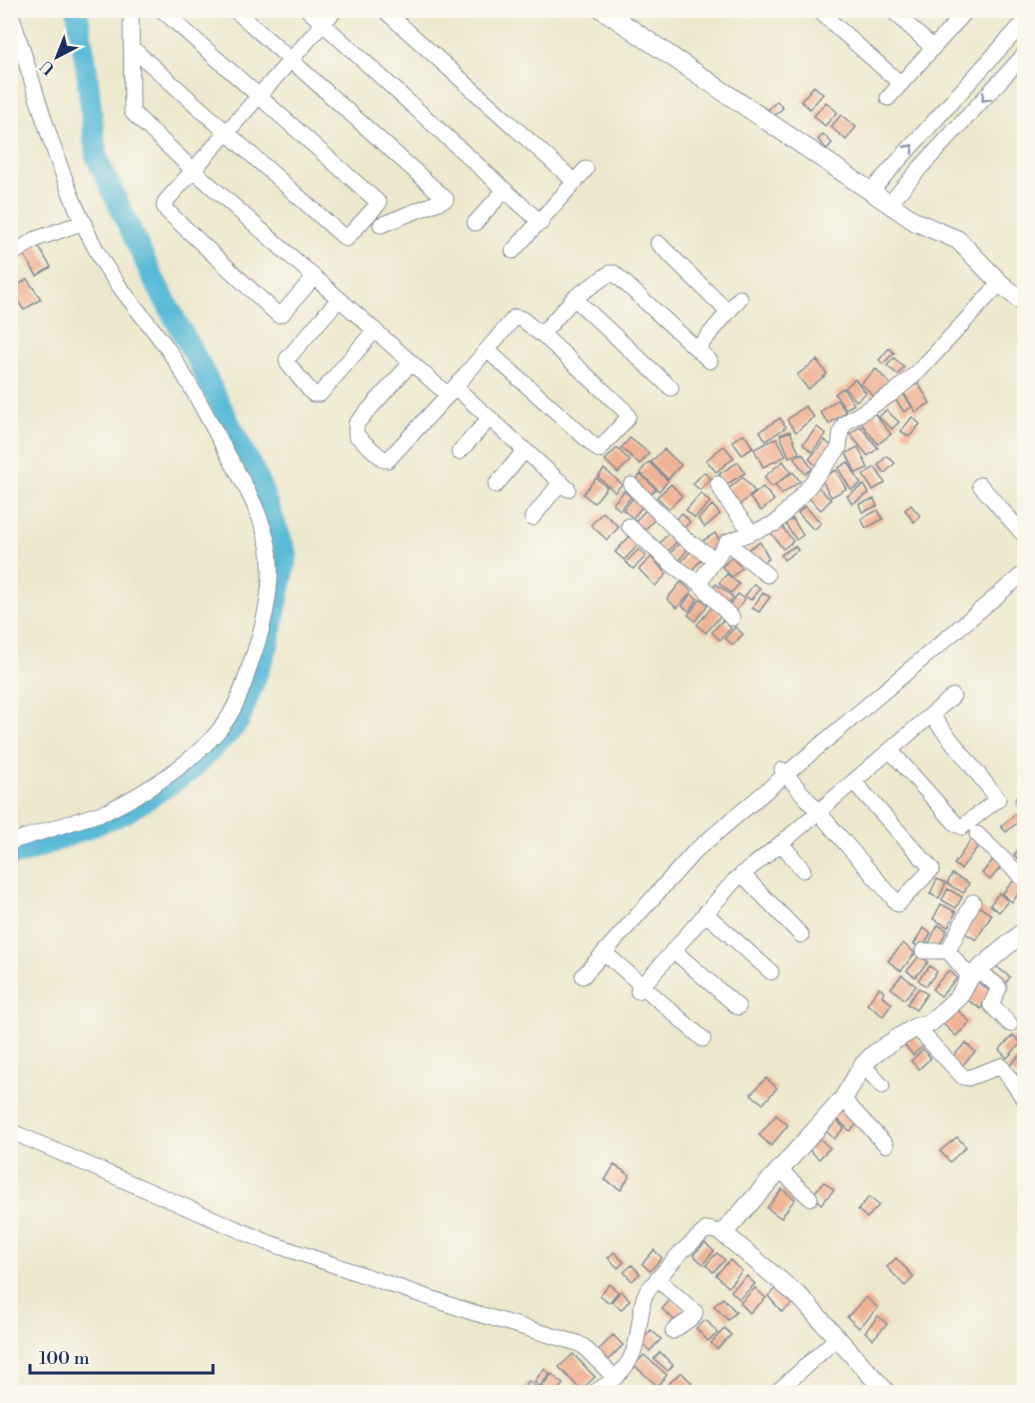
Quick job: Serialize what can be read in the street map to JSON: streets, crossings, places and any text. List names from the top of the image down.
{
  "scale_bar": "100 m",
  "north": "bottom left"
}
